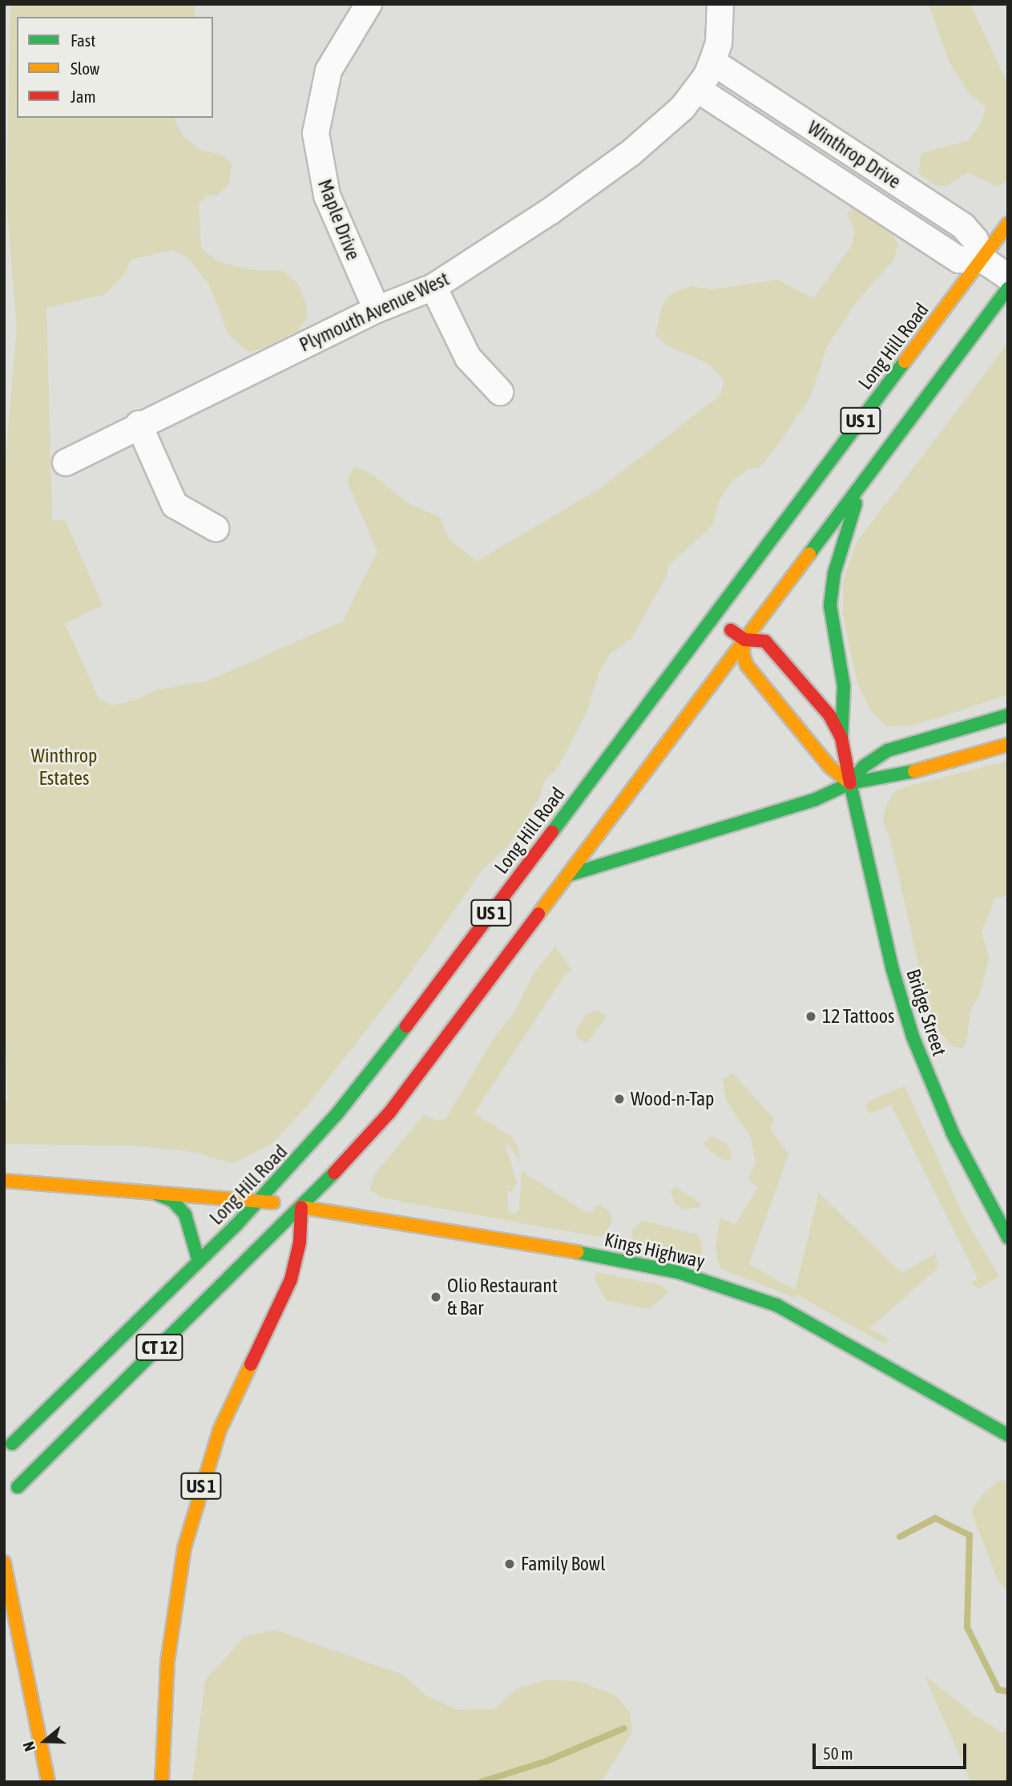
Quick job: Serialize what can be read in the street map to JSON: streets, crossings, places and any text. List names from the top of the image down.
{
  "streets": {
    "main road": [
      "Long Hill Road",
      "US 1",
      "Bridge Street",
      "Kings Highway",
      "CT 12"
    ],
    "street": ["Winthrop Drive", "Maple Drive", "Plymouth Avenue West"]
  },
  "crossings": [
    ["Winthrop Drive", "Plymouth Avenue West"],
    ["Winthrop Drive", "Long Hill Road"],
    ["Maple Drive", "Plymouth Avenue West"],
    ["Long Hill Road", "Bridge Street"],
    ["Long Hill Road", "Kings Highway"],
    ["US 1", "Bridge Street"],
    ["US 1", "Kings Highway"],
    ["US 1", "CT 12"],
    ["Kings Highway", "CT 12"]
  ],
  "parks": ["Winthrop Estates"],
  "places": [
    "12 Tattoos",
    "Wood-n-Tap",
    "Olio Restaurant & Bar",
    "Family Bowl"
  ],
  "legend": ["Fast", "Slow", "Jam"],
  "scale_bar": "50 m",
  "north": "left"
}
